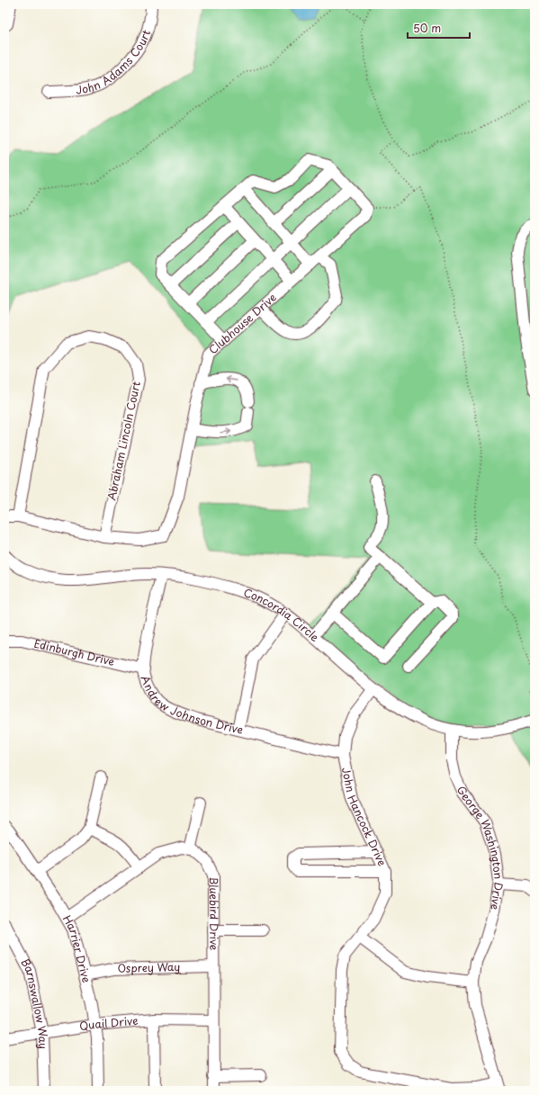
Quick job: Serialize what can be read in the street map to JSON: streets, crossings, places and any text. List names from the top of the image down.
{
  "streets": {
    "street": [
      "John Adams Court",
      "Clubhouse Drive",
      "Abraham Lincoln Court",
      "Concordia Circle",
      "Edinburgh Drive",
      "Andrew Johnson Drive",
      "John Hancock Drive",
      "George Washington Drive",
      "Bluebird Drive",
      "Harrier Drive",
      "Osprey Way",
      "Barnswallow Way",
      "Quail Drive"
    ]
  },
  "crossings": [
    ["Clubhouse Drive", "Abraham Lincoln Court"],
    ["Concordia Circle", "Andrew Johnson Drive"],
    ["Concordia Circle", "John Hancock Drive"],
    ["Concordia Circle", "George Washington Drive"],
    ["Edinburgh Drive", "Andrew Johnson Drive"],
    ["Andrew Johnson Drive", "John Hancock Drive"],
    ["John Hancock Drive", "George Washington Drive"],
    ["Bluebird Drive", "Osprey Way"],
    ["Bluebird Drive", "Quail Drive"],
    ["Harrier Drive", "Osprey Way"],
    ["Harrier Drive", "Quail Drive"],
    ["Barnswallow Way", "Quail Drive"]
  ],
  "scale_bar": "50 m"
}
